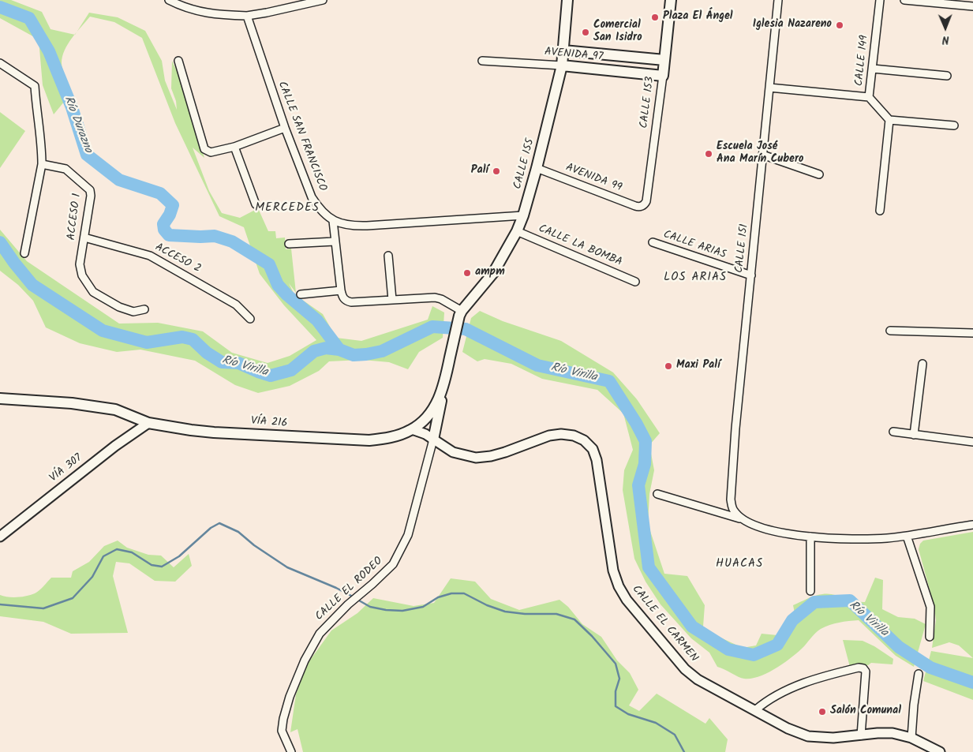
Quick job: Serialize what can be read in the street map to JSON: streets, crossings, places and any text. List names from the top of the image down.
{
  "streets": {
    "main road": [
      "AVENIDA 97",
      "CALLE 153",
      "CALLE 155",
      "VÍA 216"
    ],
    "street": [
      "CALLE 149",
      "CALLE SAN FRANCISCO",
      "AVENIDA 99",
      "ACCESO 1",
      "CALLE ARIAS",
      "CALLE LA BOMBA",
      "CALLE 151",
      "ACCESO 2",
      "VÍA 307",
      "CALLE EL RODEO",
      "CALLE EL CARMEN"
    ]
  },
  "crossings": [
    ["AVENIDA 97", "CALLE 153"],
    ["AVENIDA 97", "CALLE 155"],
    ["CALLE 153", "AVENIDA 99"],
    ["CALLE SAN FRANCISCO", "CALLE 155"],
    ["CALLE 155", "AVENIDA 99"],
    ["CALLE 155", "CALLE LA BOMBA"],
    ["CALLE 155", "VÍA 216"],
    ["ACCESO 1", "ACCESO 2"],
    ["CALLE ARIAS", "CALLE 151"],
    ["VÍA 216", "VÍA 307"],
    ["VÍA 216", "CALLE EL CARMEN"],
    ["CALLE EL RODEO", "CALLE EL CARMEN"]
  ],
  "districts": ["MERCEDES", "LOS ARIAS", "HUACAS"],
  "water": ["Río Durazno", "Río Virilla"],
  "places": [
    "Plaza El Ángel",
    "Iglesia Nazareno",
    "Comercial San Isidro",
    "Escuela José Ana Marín Cubero",
    "Palí",
    "ampm",
    "Maxi Palí",
    "Salón Comunal"
  ],
  "north": "bottom"
}
